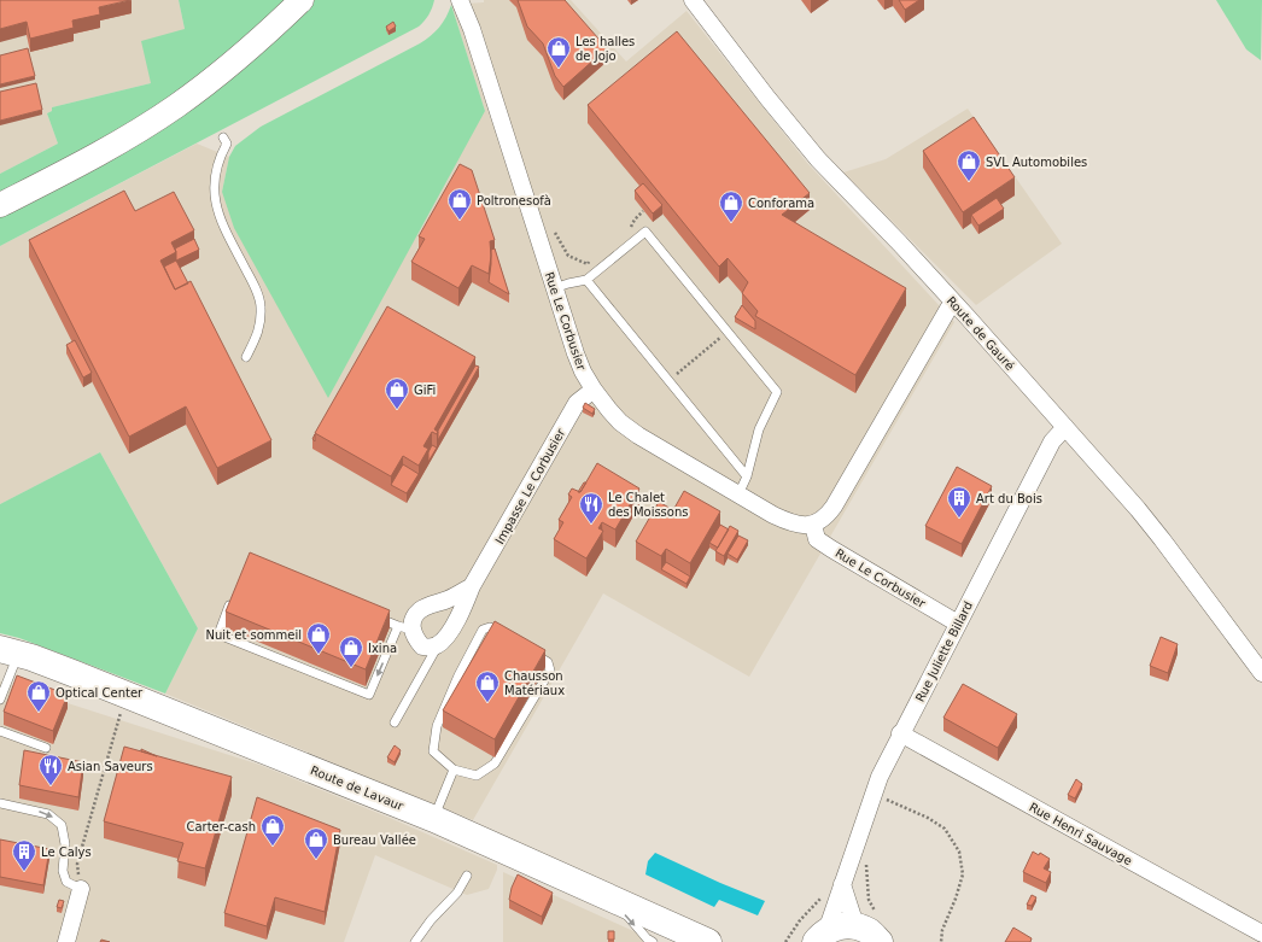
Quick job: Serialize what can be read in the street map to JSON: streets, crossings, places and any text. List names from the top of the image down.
{
  "streets": {
    "main road": ["Route de Lavaur"],
    "street": [
      "Rue Le Corbusier",
      "Route de Gauré",
      "Impasse Le Corbusier",
      "Rue Juliette Billard",
      "Rue Henri Sauvage"
    ]
  },
  "crossings": [
    ["Rue Le Corbusier", "Impasse Le Corbusier"],
    ["Rue Le Corbusier", "Rue Juliette Billard"],
    ["Route de Gauré", "Rue Juliette Billard"],
    ["Rue Juliette Billard", "Rue Henri Sauvage"]
  ],
  "places": {
    "shop": [
      "Les halles de Jojo",
      "SVL Automobiles",
      "Poltronesofà",
      "Conforama",
      "GiFi",
      "Nuit et sommeil",
      "Ixina",
      "Chausson Matériaux",
      "Optical Center",
      "Carter-cash",
      "Bureau Vallée"
    ],
    "building": ["Art du Bois", "Le Calys"],
    "restaurant": ["Le Chalet des Moissons", "Asian Saveurs"]
  }
}
